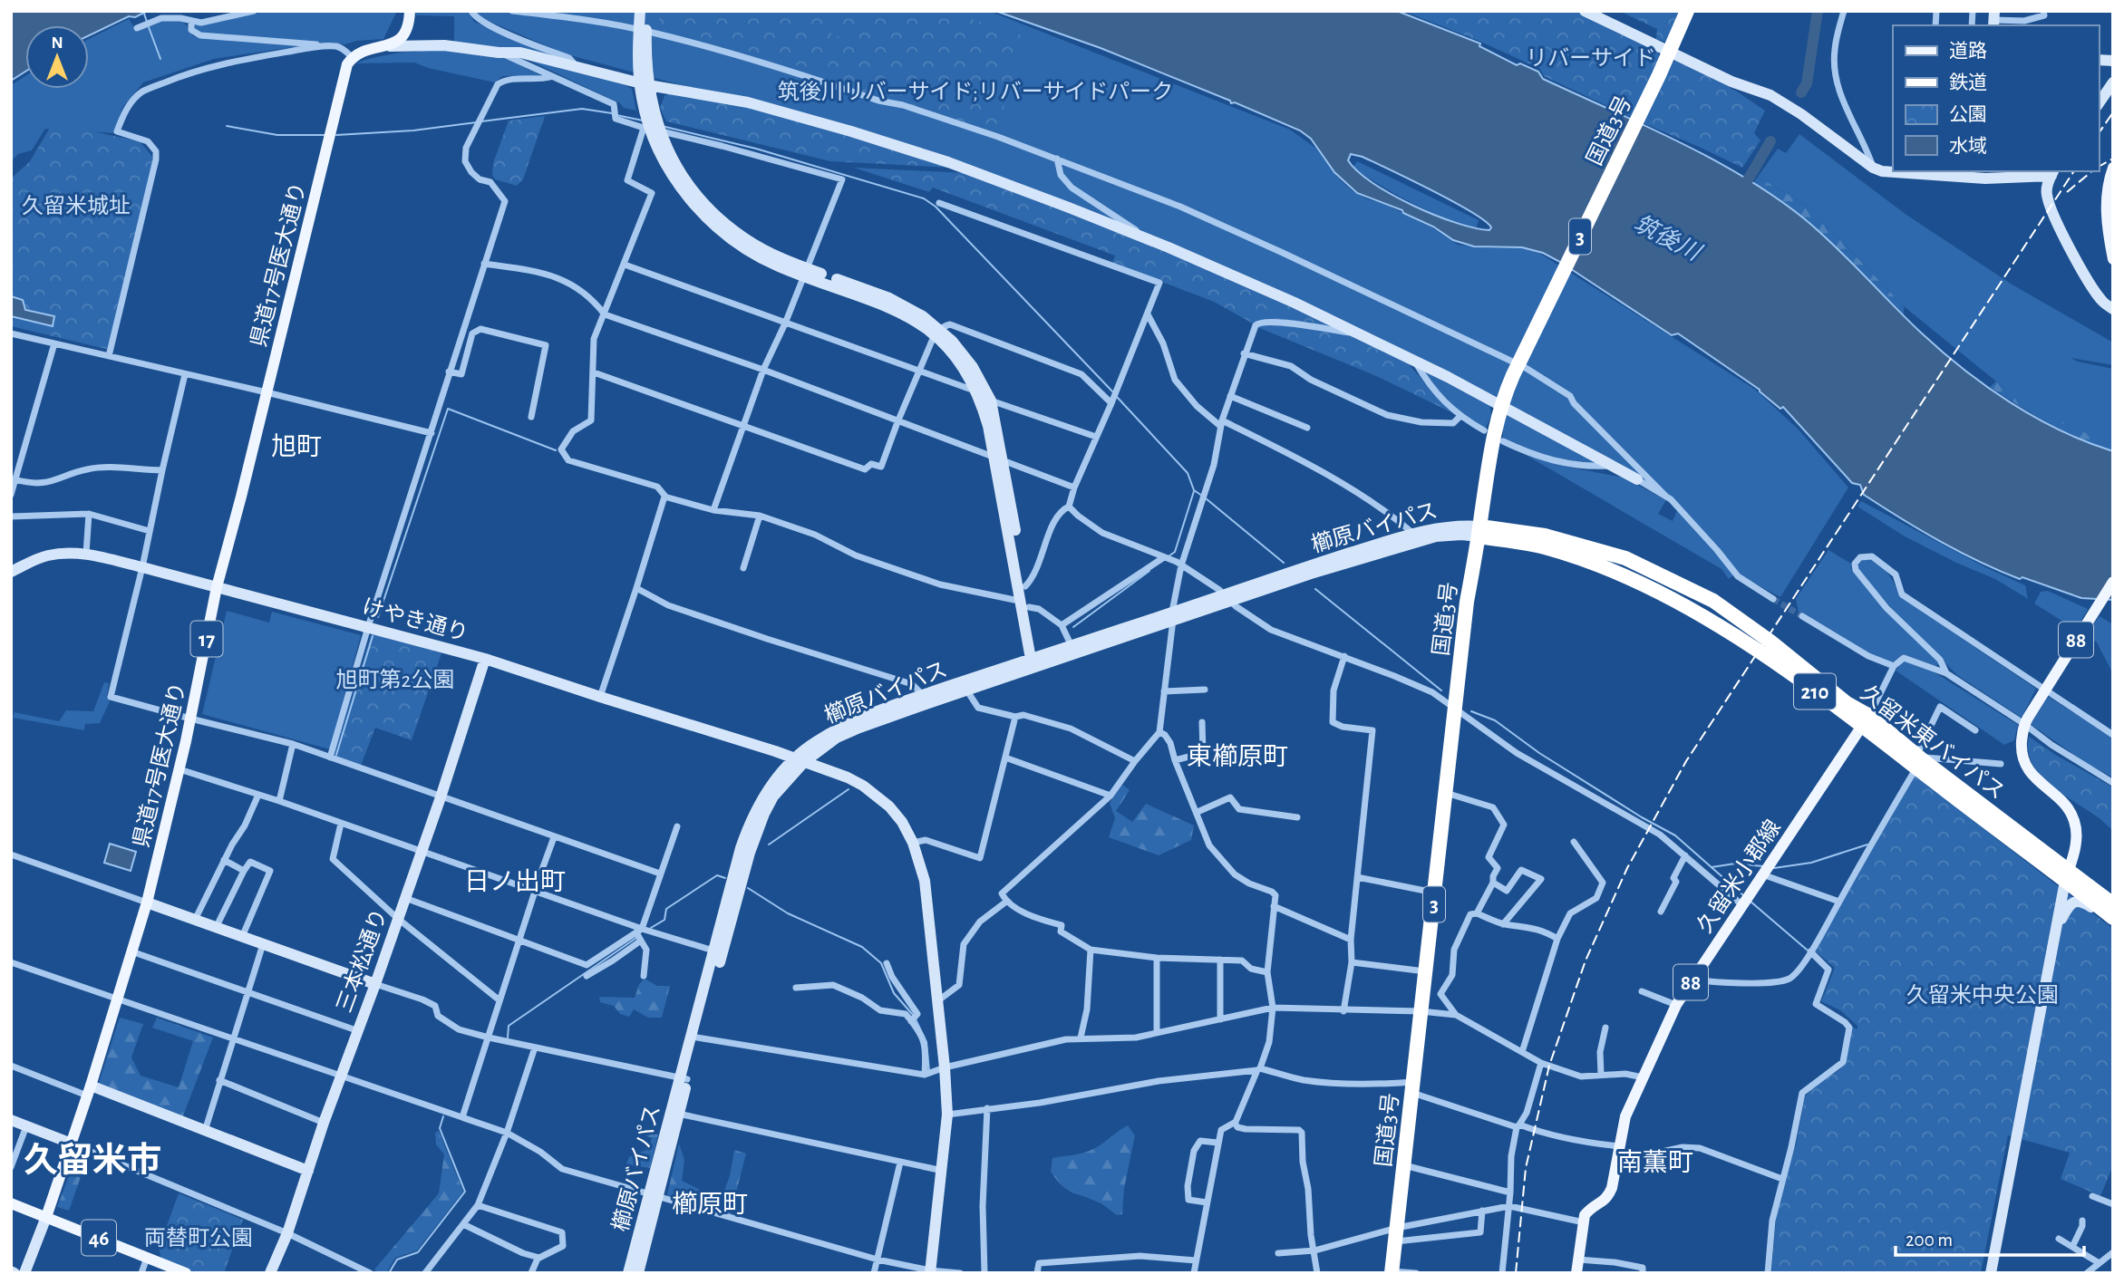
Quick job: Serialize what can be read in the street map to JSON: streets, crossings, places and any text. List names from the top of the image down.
{
  "streets": {
    "highway": [
      "国道3号",
      "3",
      "210",
      "久留米東バイパス"
    ],
    "main road": [
      "県道17号医大通り",
      "17",
      "88",
      "久留米小郡線",
      "46"
    ],
    "street": ["櫛原バイパス", "けやき通り", "三本松通り"]
  },
  "crossings": [
    ["国道3号", "櫛原バイパス"],
    ["国道3号", "久留米東バイパス"],
    ["県道17号医大通り", "けやき通り"],
    ["県道17号医大通り", "46"],
    ["櫛原バイパス", "けやき通り"],
    ["櫛原バイパス", "久留米東バイパス"],
    ["けやき通り", "三本松通り"],
    ["88", "久留米東バイパス"],
    ["久留米東バイパス", "久留米小郡線"]
  ],
  "districts": [
    "旭町",
    "東櫛原町",
    "日ノ出町",
    "久留米市",
    "南薫町",
    "櫛原町"
  ],
  "water": ["筑後川"],
  "parks": [
    "リバーサイド",
    "筑後川リバーサイド;リバーサイドパーク",
    "久留米城址",
    "旭町第2公園",
    "久留米中央公園",
    "両替町公園"
  ],
  "legend": [
    "道路",
    "鉄道",
    "公園",
    "水域"
  ],
  "scale_bar": "200 m",
  "north": "top"
}
